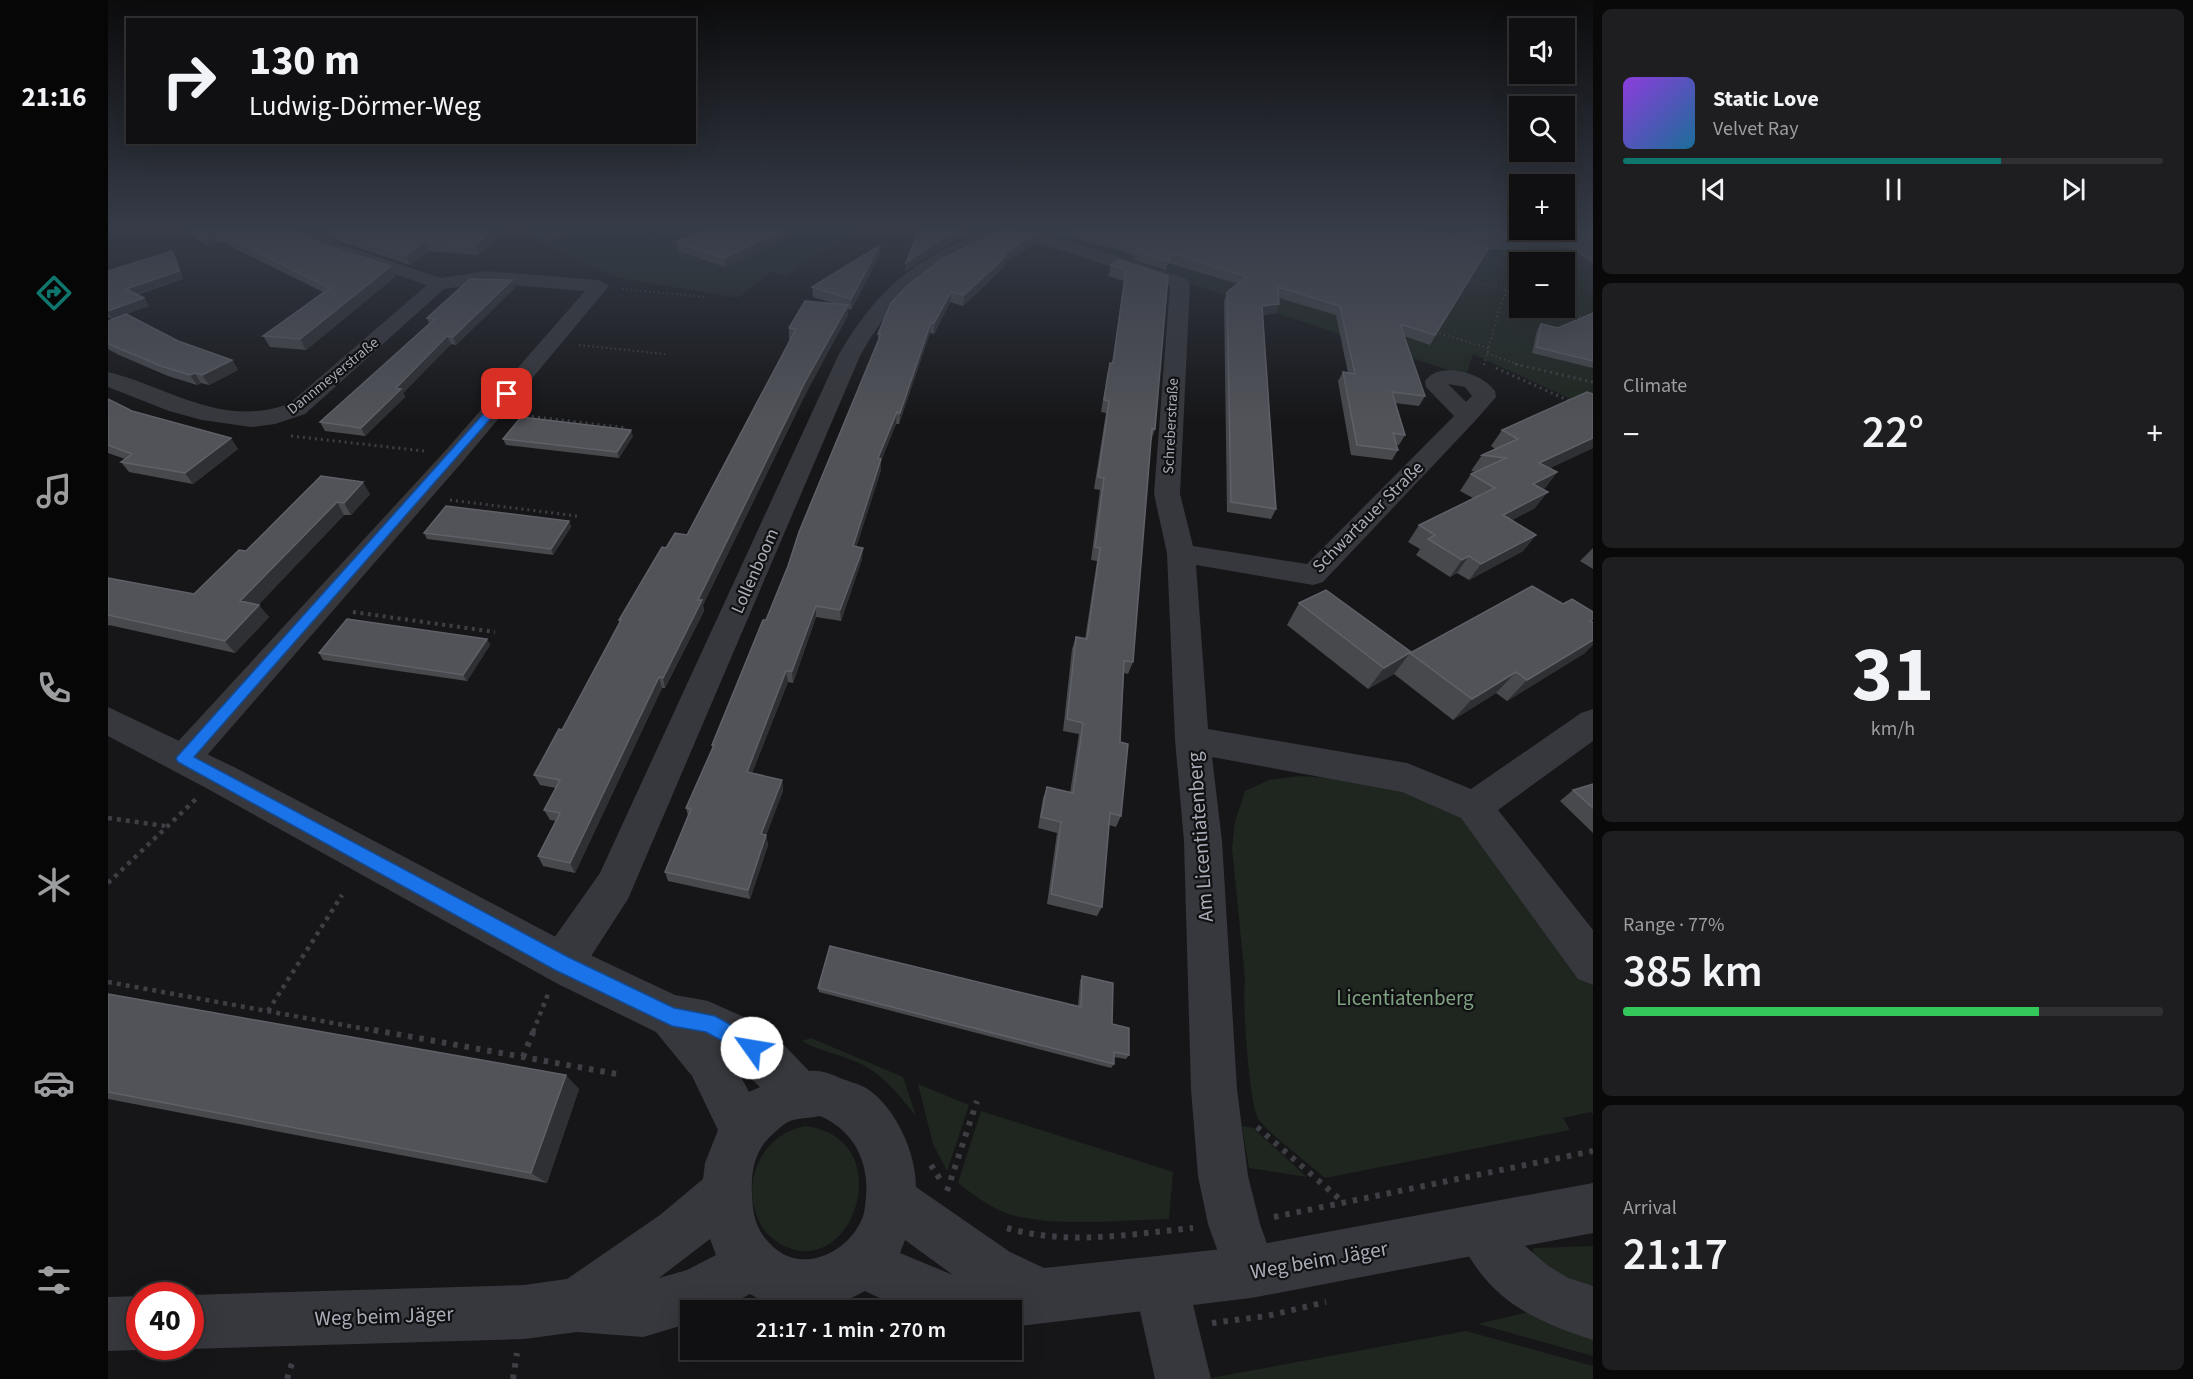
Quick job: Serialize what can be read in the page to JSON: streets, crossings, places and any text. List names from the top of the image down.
{
  "streets": {
    "street": [
      "Dannmeyerstraße",
      "Schreberstraße",
      "Schwartauer Straße",
      "Lollenboom",
      "Am Licentiatenberg",
      "Weg beim Jäger"
    ]
  },
  "crossings": [
    ["Schreberstraße", "Schwartauer Straße"],
    ["Schreberstraße", "Am Licentiatenberg"],
    ["Am Licentiatenberg", "Weg beim Jäger"]
  ],
  "parks": ["Licentiatenberg"],
  "page": {
    "tabs": "21:16",
    "map_buttons": ["+", "−"],
    "turn": ["130 m", "Ludwig-Dörmer-Weg"],
    "song": ["Static Love", "Velvet Ray"],
    "tile": [
      "Climate",
      ["31", "km/h"],
      ["Range · 77%", "385 km"],
      ["Arrival", "21:17"]
    ],
    "heat": ["−", "22°", "+"],
    "limit": "40",
    "trip": "21:17 · 1 min · 270 m"
  }
}
